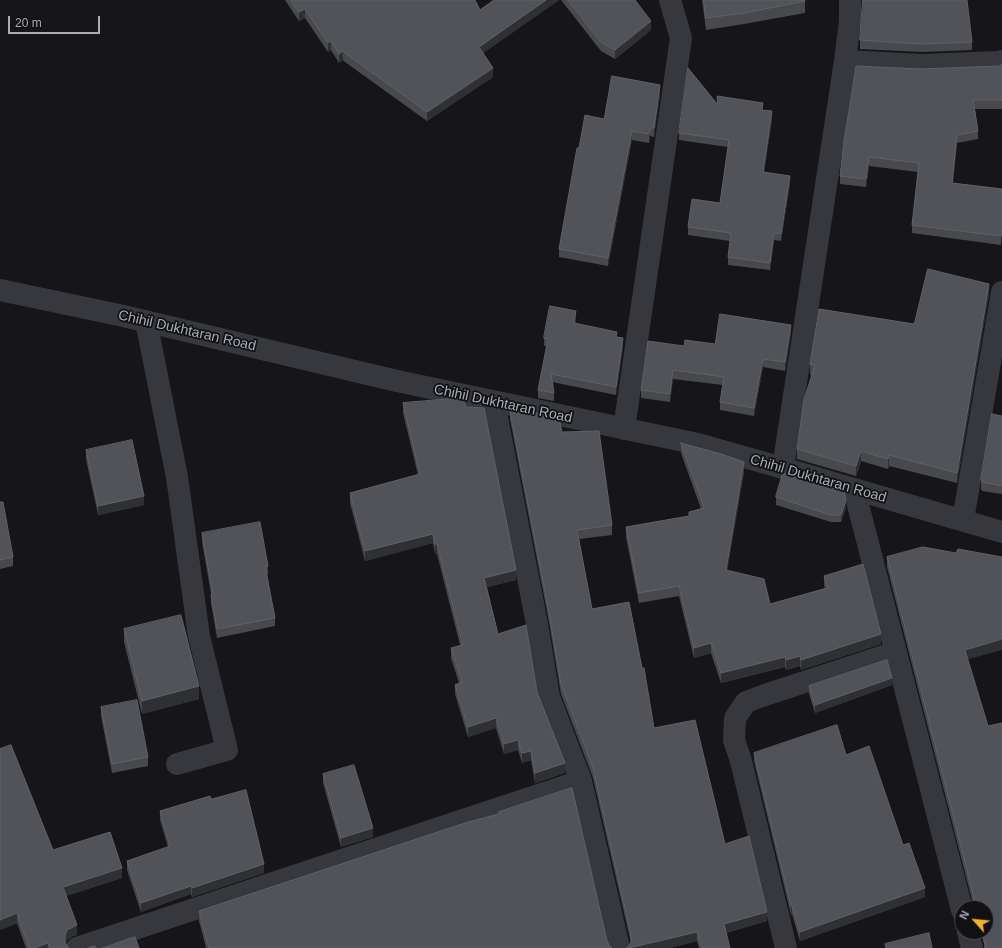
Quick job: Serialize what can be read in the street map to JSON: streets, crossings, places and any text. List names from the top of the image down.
{
  "streets": {
    "street": ["Chihil Dukhtaran Road"]
  },
  "scale_bar": "20 m",
  "north": "top left"
}
